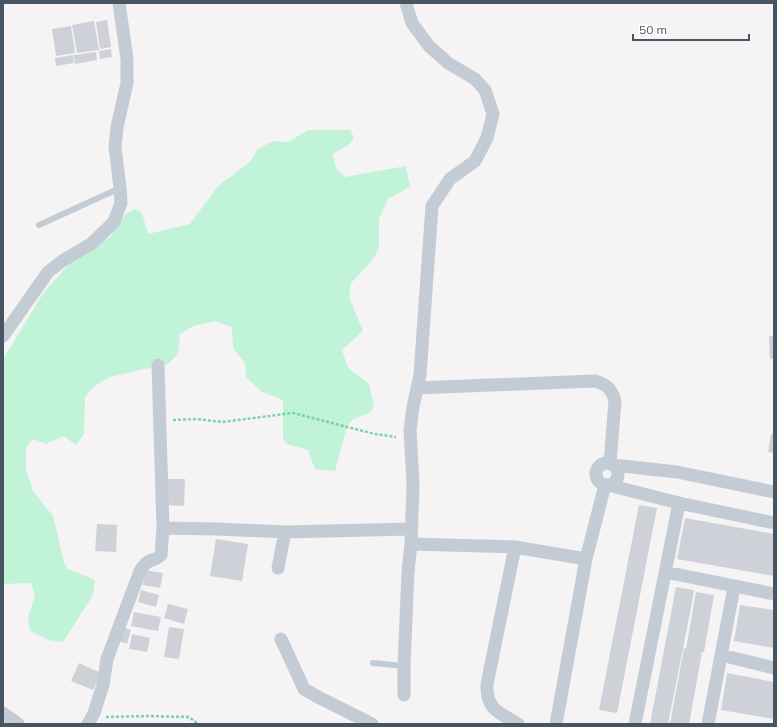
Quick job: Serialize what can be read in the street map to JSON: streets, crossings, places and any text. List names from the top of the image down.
{
  "scale_bar": "50 m"
}
